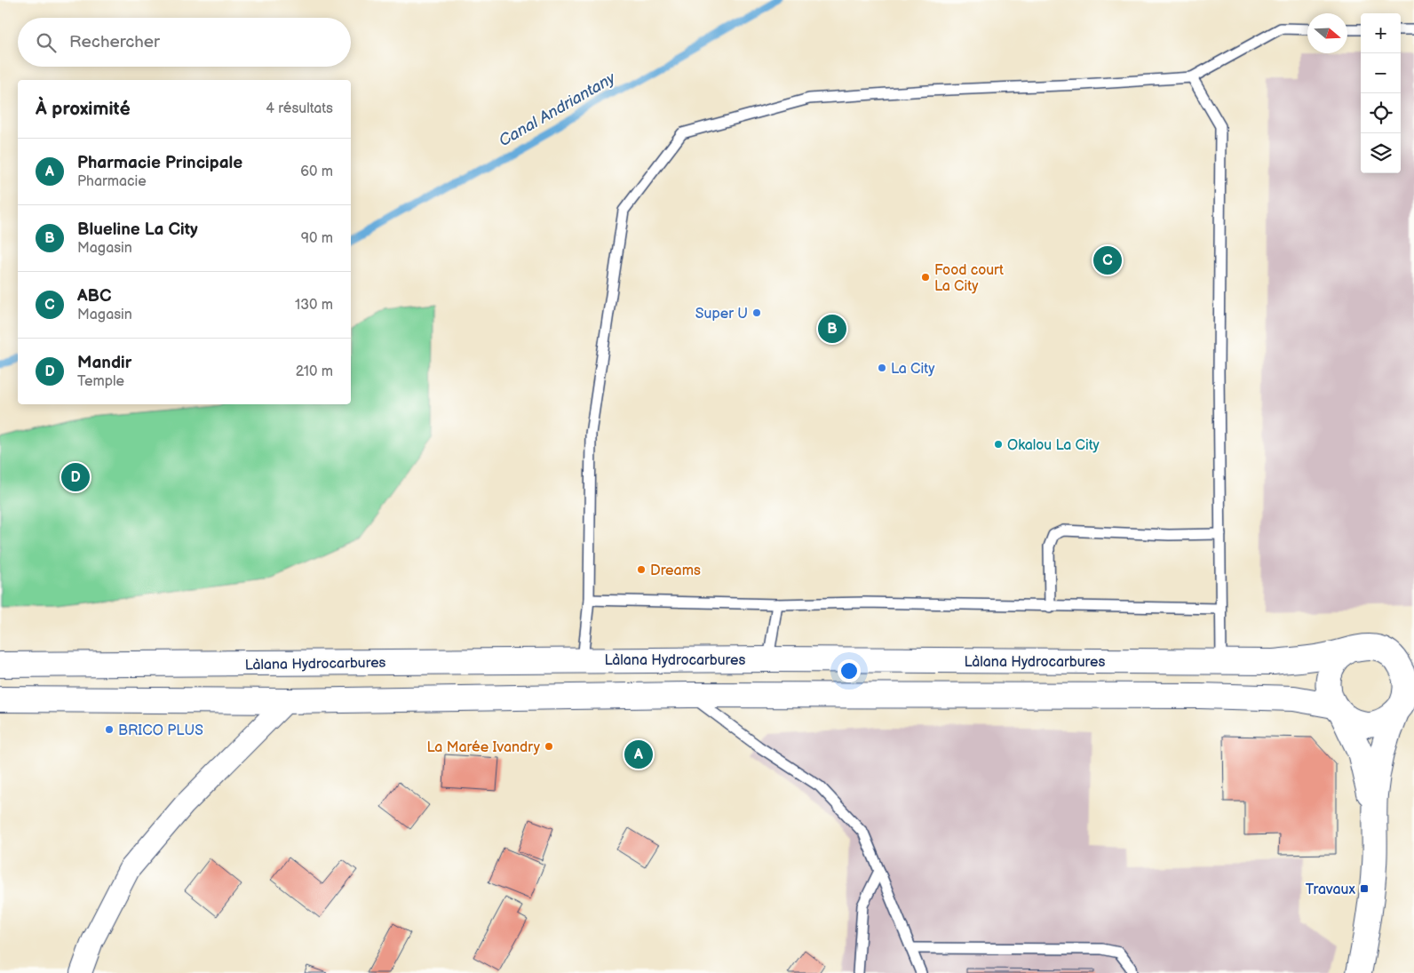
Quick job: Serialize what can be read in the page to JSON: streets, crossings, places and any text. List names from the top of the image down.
{
  "streets": {
    "main road": ["Làlana Hydrocarbures"]
  },
  "water": ["Canal Andriantany"],
  "places": {
    "other": [
      "Food court La City",
      "Super U",
      "La City",
      "Okalou La City",
      "Dreams",
      "BRICO PLUS",
      "La Marée Ivandry"
    ],
    "transit": ["Travaux"]
  },
  "north": "right",
  "page": {
    "map_buttons": ["+", "−"],
    "search": "Rechercher",
    "heading": ["À proximité", "4 résultats"],
    "list": [
      {
        "mark": "A",
        "name": "Pharmacie Principale",
        "note": "Pharmacie",
        "value": "60 m"
      },
      {
        "mark": "B",
        "name": "Blueline La City",
        "note": "Magasin",
        "value": "90 m"
      },
      {
        "mark": "C",
        "name": "ABC",
        "note": "Magasin",
        "value": "130 m"
      },
      {
        "mark": "D",
        "name": "Mandir",
        "note": "Temple",
        "value": "210 m"
      }
    ],
    "pins": [
      "C",
      "B",
      "D",
      "A"
    ]
  }
}
